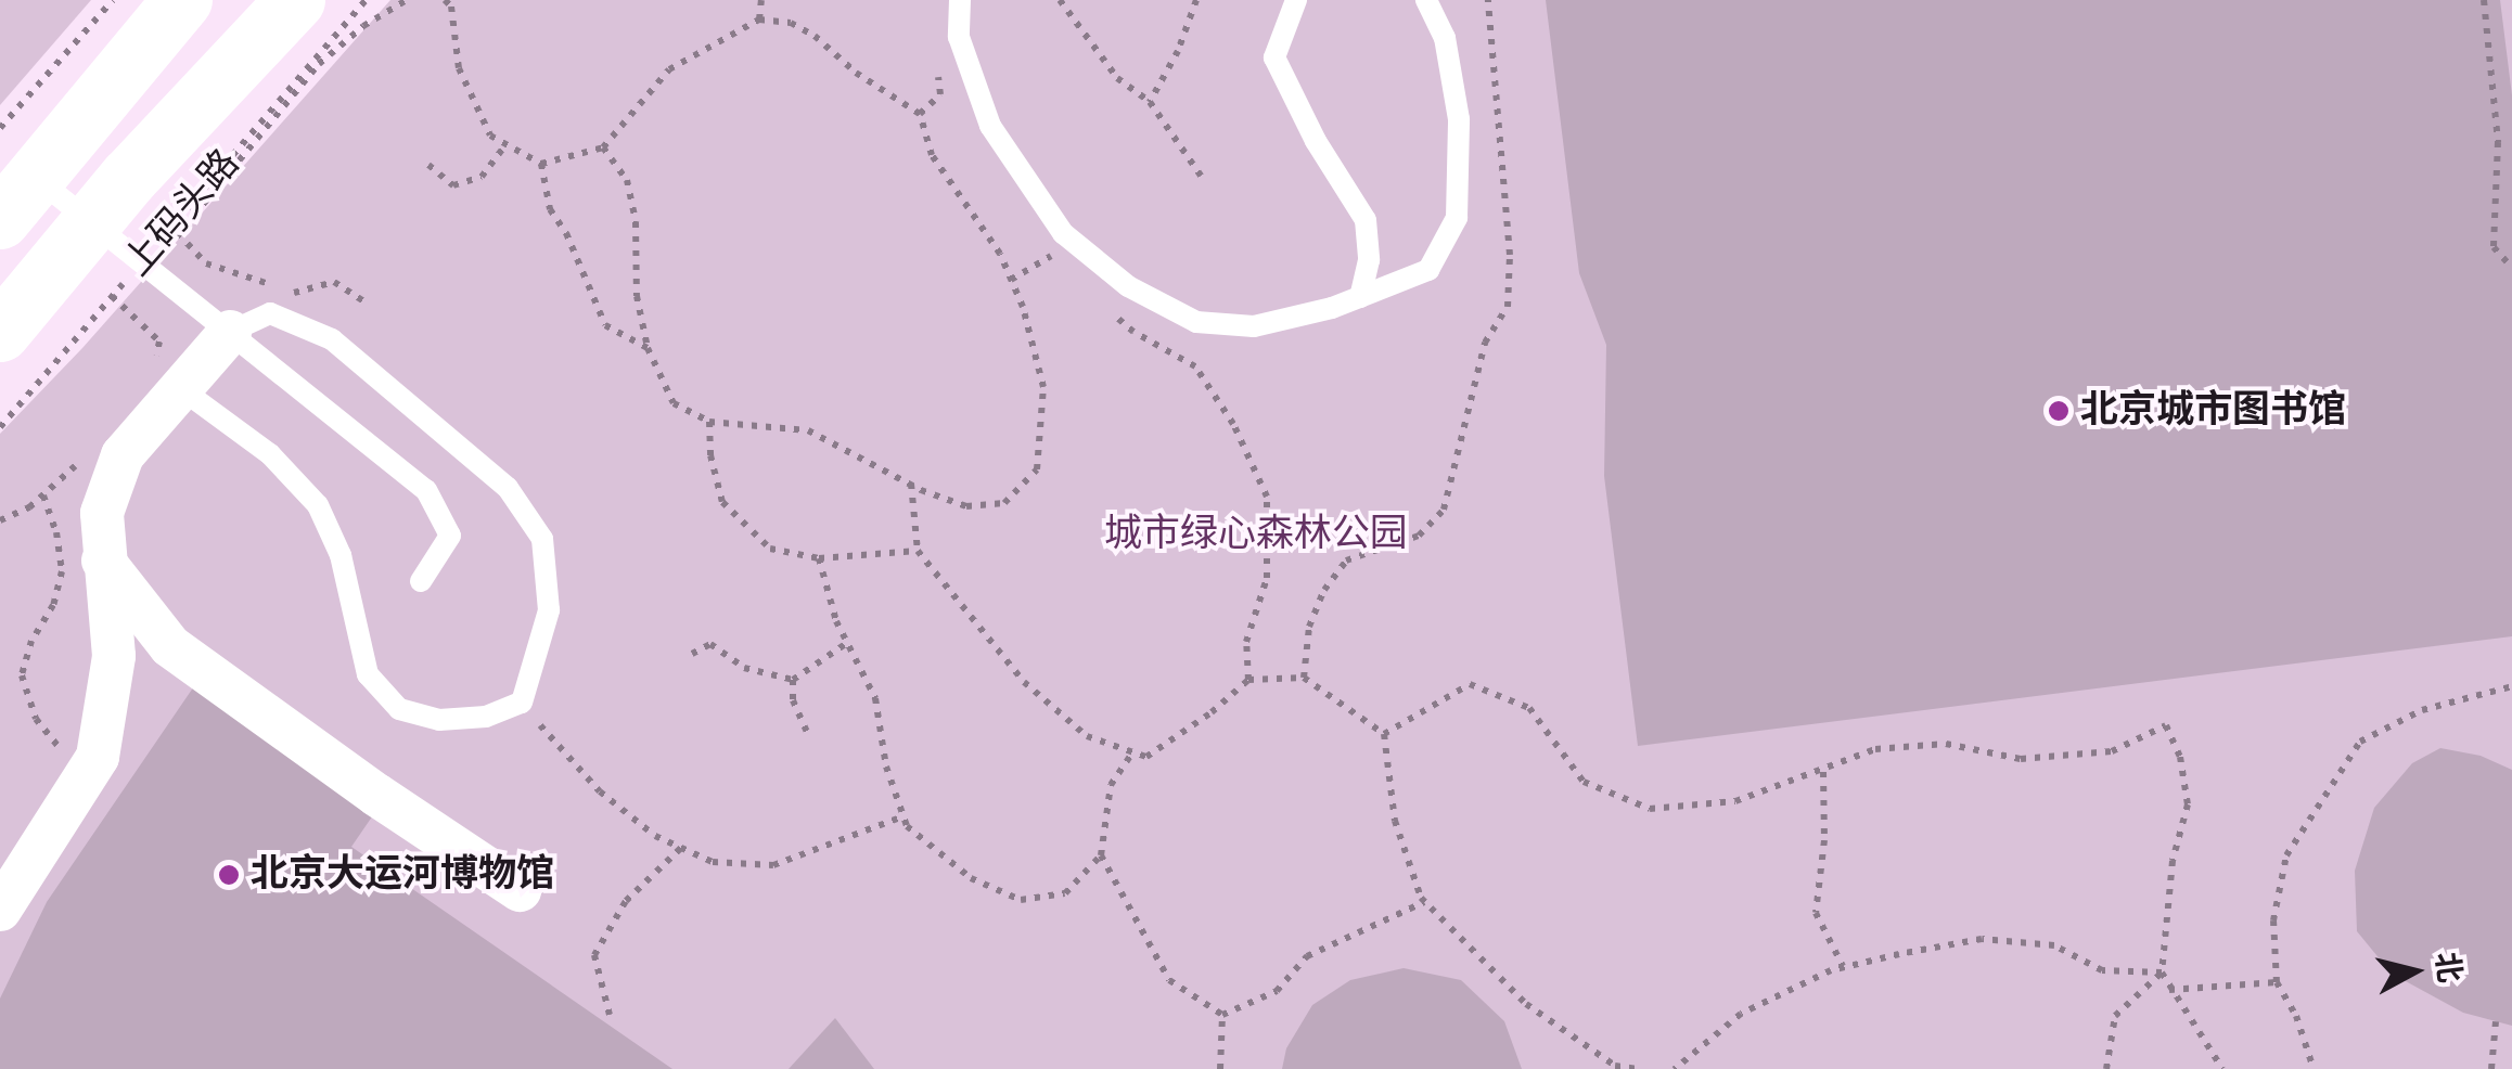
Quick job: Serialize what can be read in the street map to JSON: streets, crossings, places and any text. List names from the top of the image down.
{
  "streets": {
    "main road": ["上码头路"]
  },
  "parks": ["城市绿心森林公园"],
  "places": ["北京城市图书馆", "北京大运河博物馆"],
  "north": "right"
}
